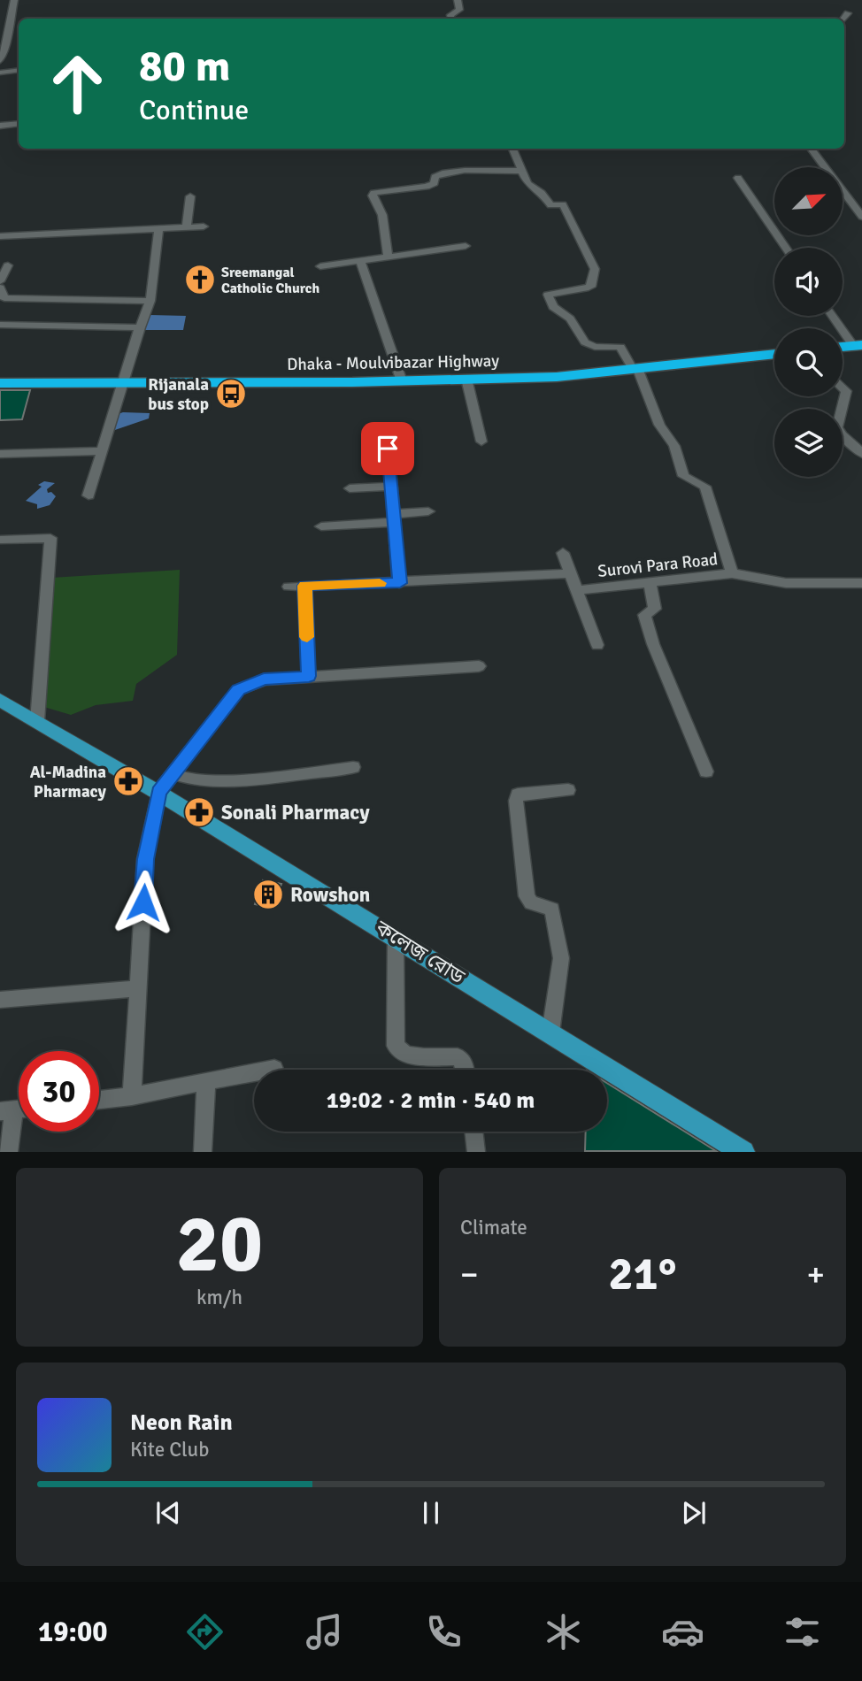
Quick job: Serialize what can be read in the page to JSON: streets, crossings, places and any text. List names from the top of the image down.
{
  "streets": {
    "highway": ["Dhaka - Moulvibazar Highway"],
    "main road": ["কলেজ রোড"],
    "street": ["Surovi Para Road"]
  },
  "crossings": [
    ["Dhaka - Moulvibazar Highway", "Surovi Para Road"]
  ],
  "places": {
    "church": ["Sreemangal Catholic Church"],
    "bus stop": ["Rijanala bus stop"],
    "pharmacy": ["Al-Madina Pharmacy", "Sonali Pharmacy"],
    "building": ["Rowshon"]
  },
  "north": "top right",
  "page": {
    "turn": ["80 m", "Continue"],
    "limit": "30",
    "trip": "19:02 · 2 min · 540 m",
    "tile": [
      ["20", "km/h"],
      "Climate"
    ],
    "heat": ["−", "21°", "+"],
    "song": ["Neon Rain", "Kite Club"],
    "tabs": "19:00"
  }
}
